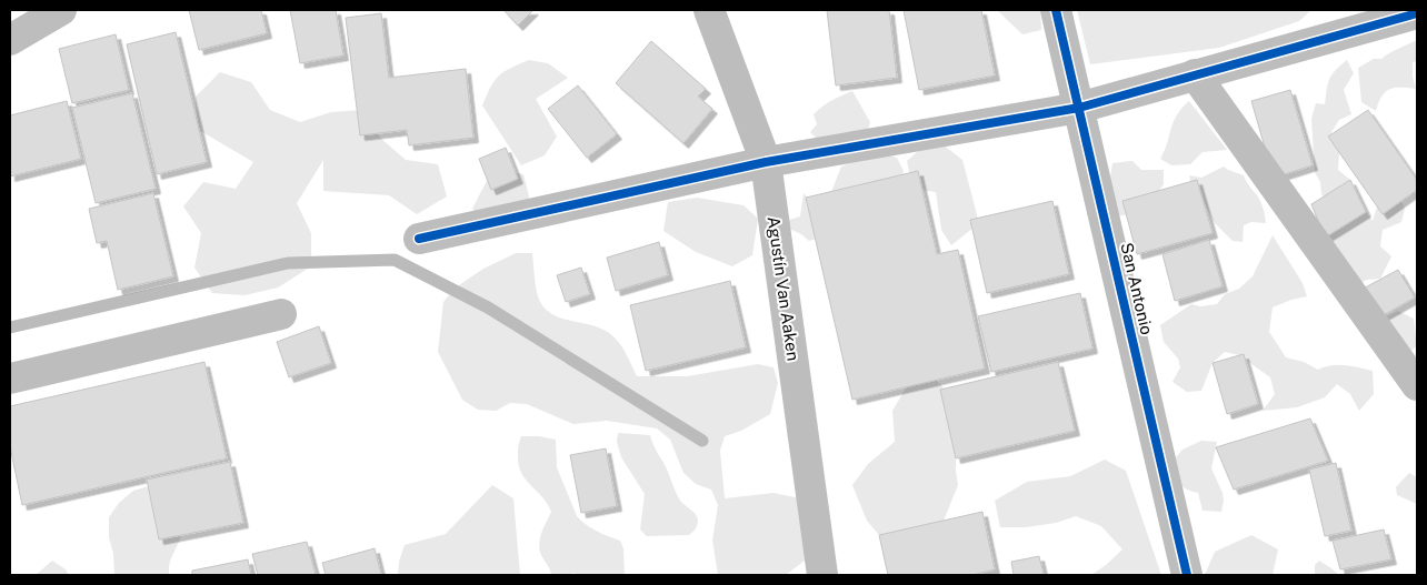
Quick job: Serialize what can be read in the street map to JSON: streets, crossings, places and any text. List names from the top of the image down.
{
  "streets": {
    "street": ["Agustín Van Aaken", "San Antonio"]
  }
}
